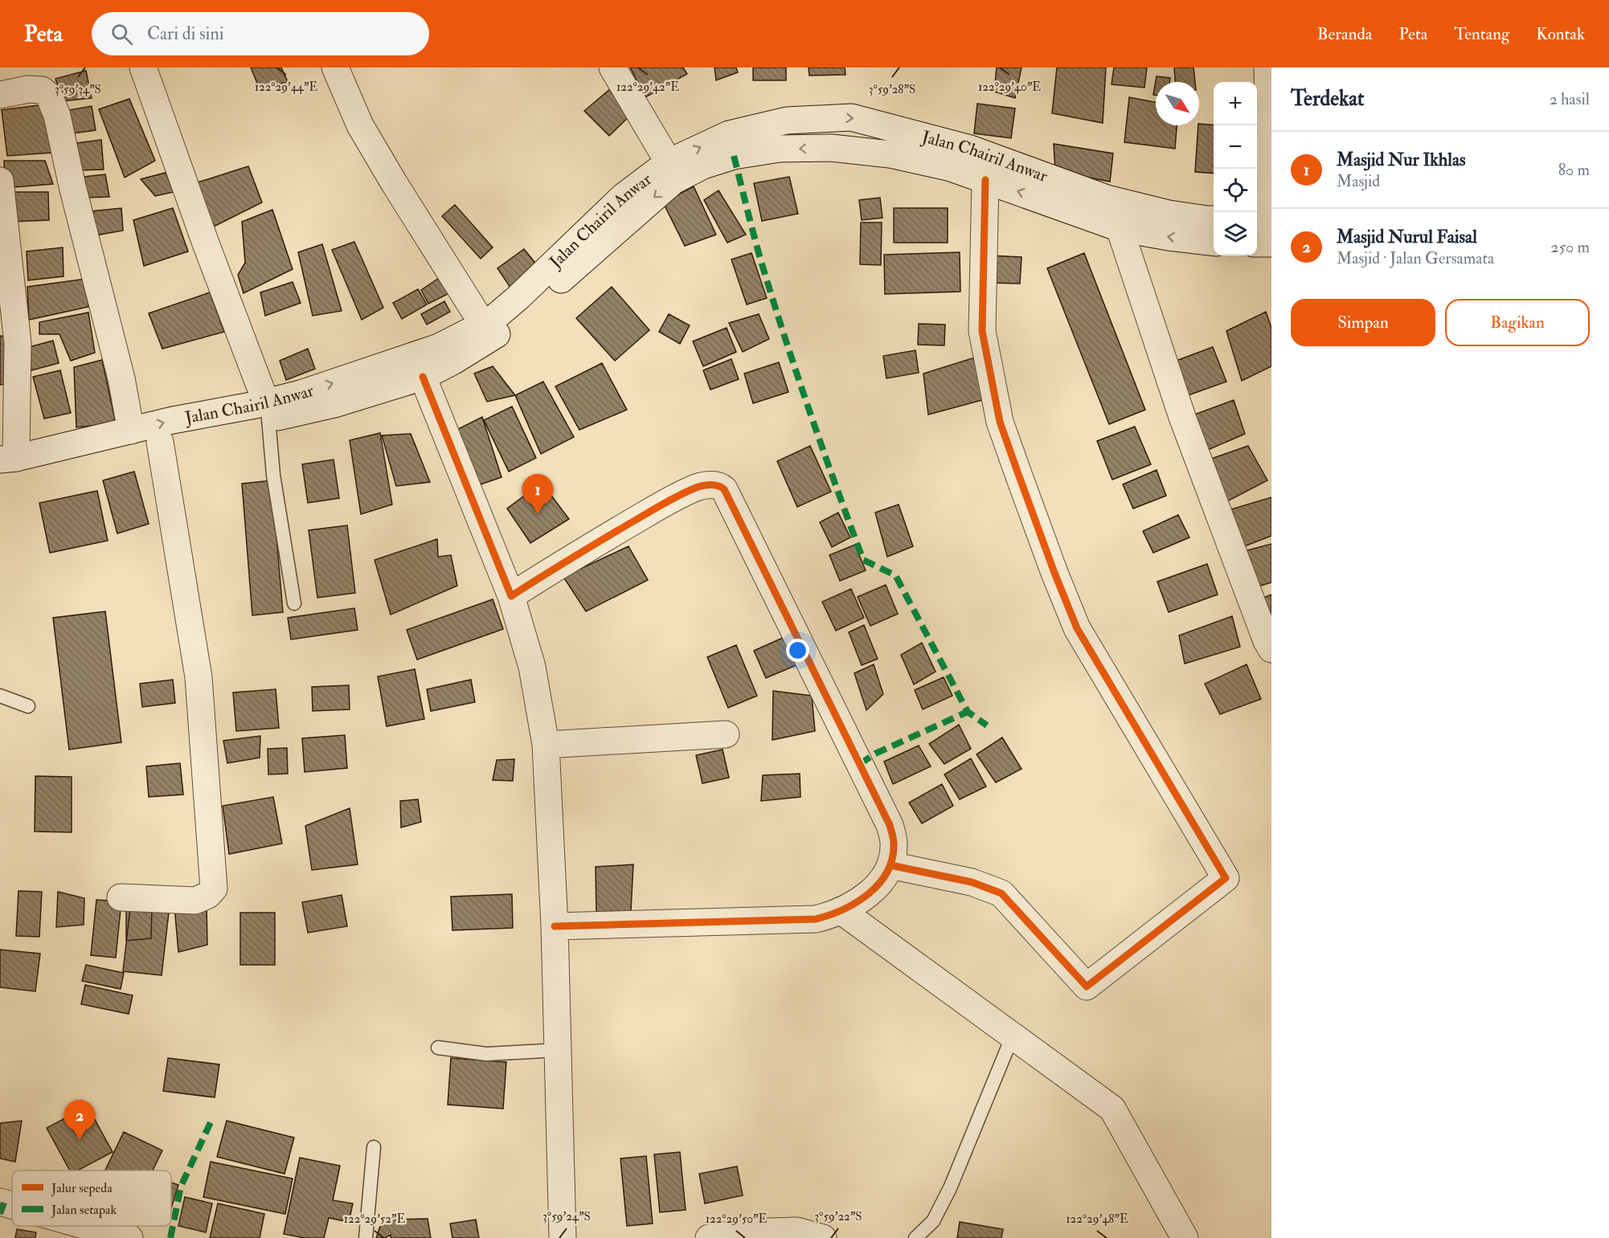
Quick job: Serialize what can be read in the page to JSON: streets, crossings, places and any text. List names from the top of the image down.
{
  "streets": {
    "street": ["Jalan Chairil Anwar"]
  },
  "legend": ["Jalur sepeda", "Jalan setapak"],
  "north": "bottom right",
  "page": {
    "header": "Peta",
    "search": "Cari di sini",
    "nav": [
      "Beranda",
      "Peta",
      "Tentang",
      "Kontak"
    ],
    "heading": ["Terdekat", "2 hasil"],
    "map_buttons": ["+", "−"],
    "list": [
      {
        "mark": "1",
        "name": "Masjid Nur Ikhlas",
        "note": "Masjid",
        "value": "80 m"
      },
      {
        "mark": "2",
        "name": "Masjid Nurul Faisal",
        "note": "Masjid · Jalan Gersamata",
        "value": "250 m"
      }
    ],
    "buttons": ["Simpan", "Bagikan"],
    "pins": ["1", "2"]
  },
  "coordinates": [
    "122°29'44\"E",
    "122°29'40\"E",
    "122°29'42\"E",
    "3°59'34\"S",
    "3°59'28\"S",
    "3°59'24\"S",
    "3°59'22\"S",
    "122°29'52\"E",
    "122°29'50\"E",
    "122°29'48\"E"
  ]
}
